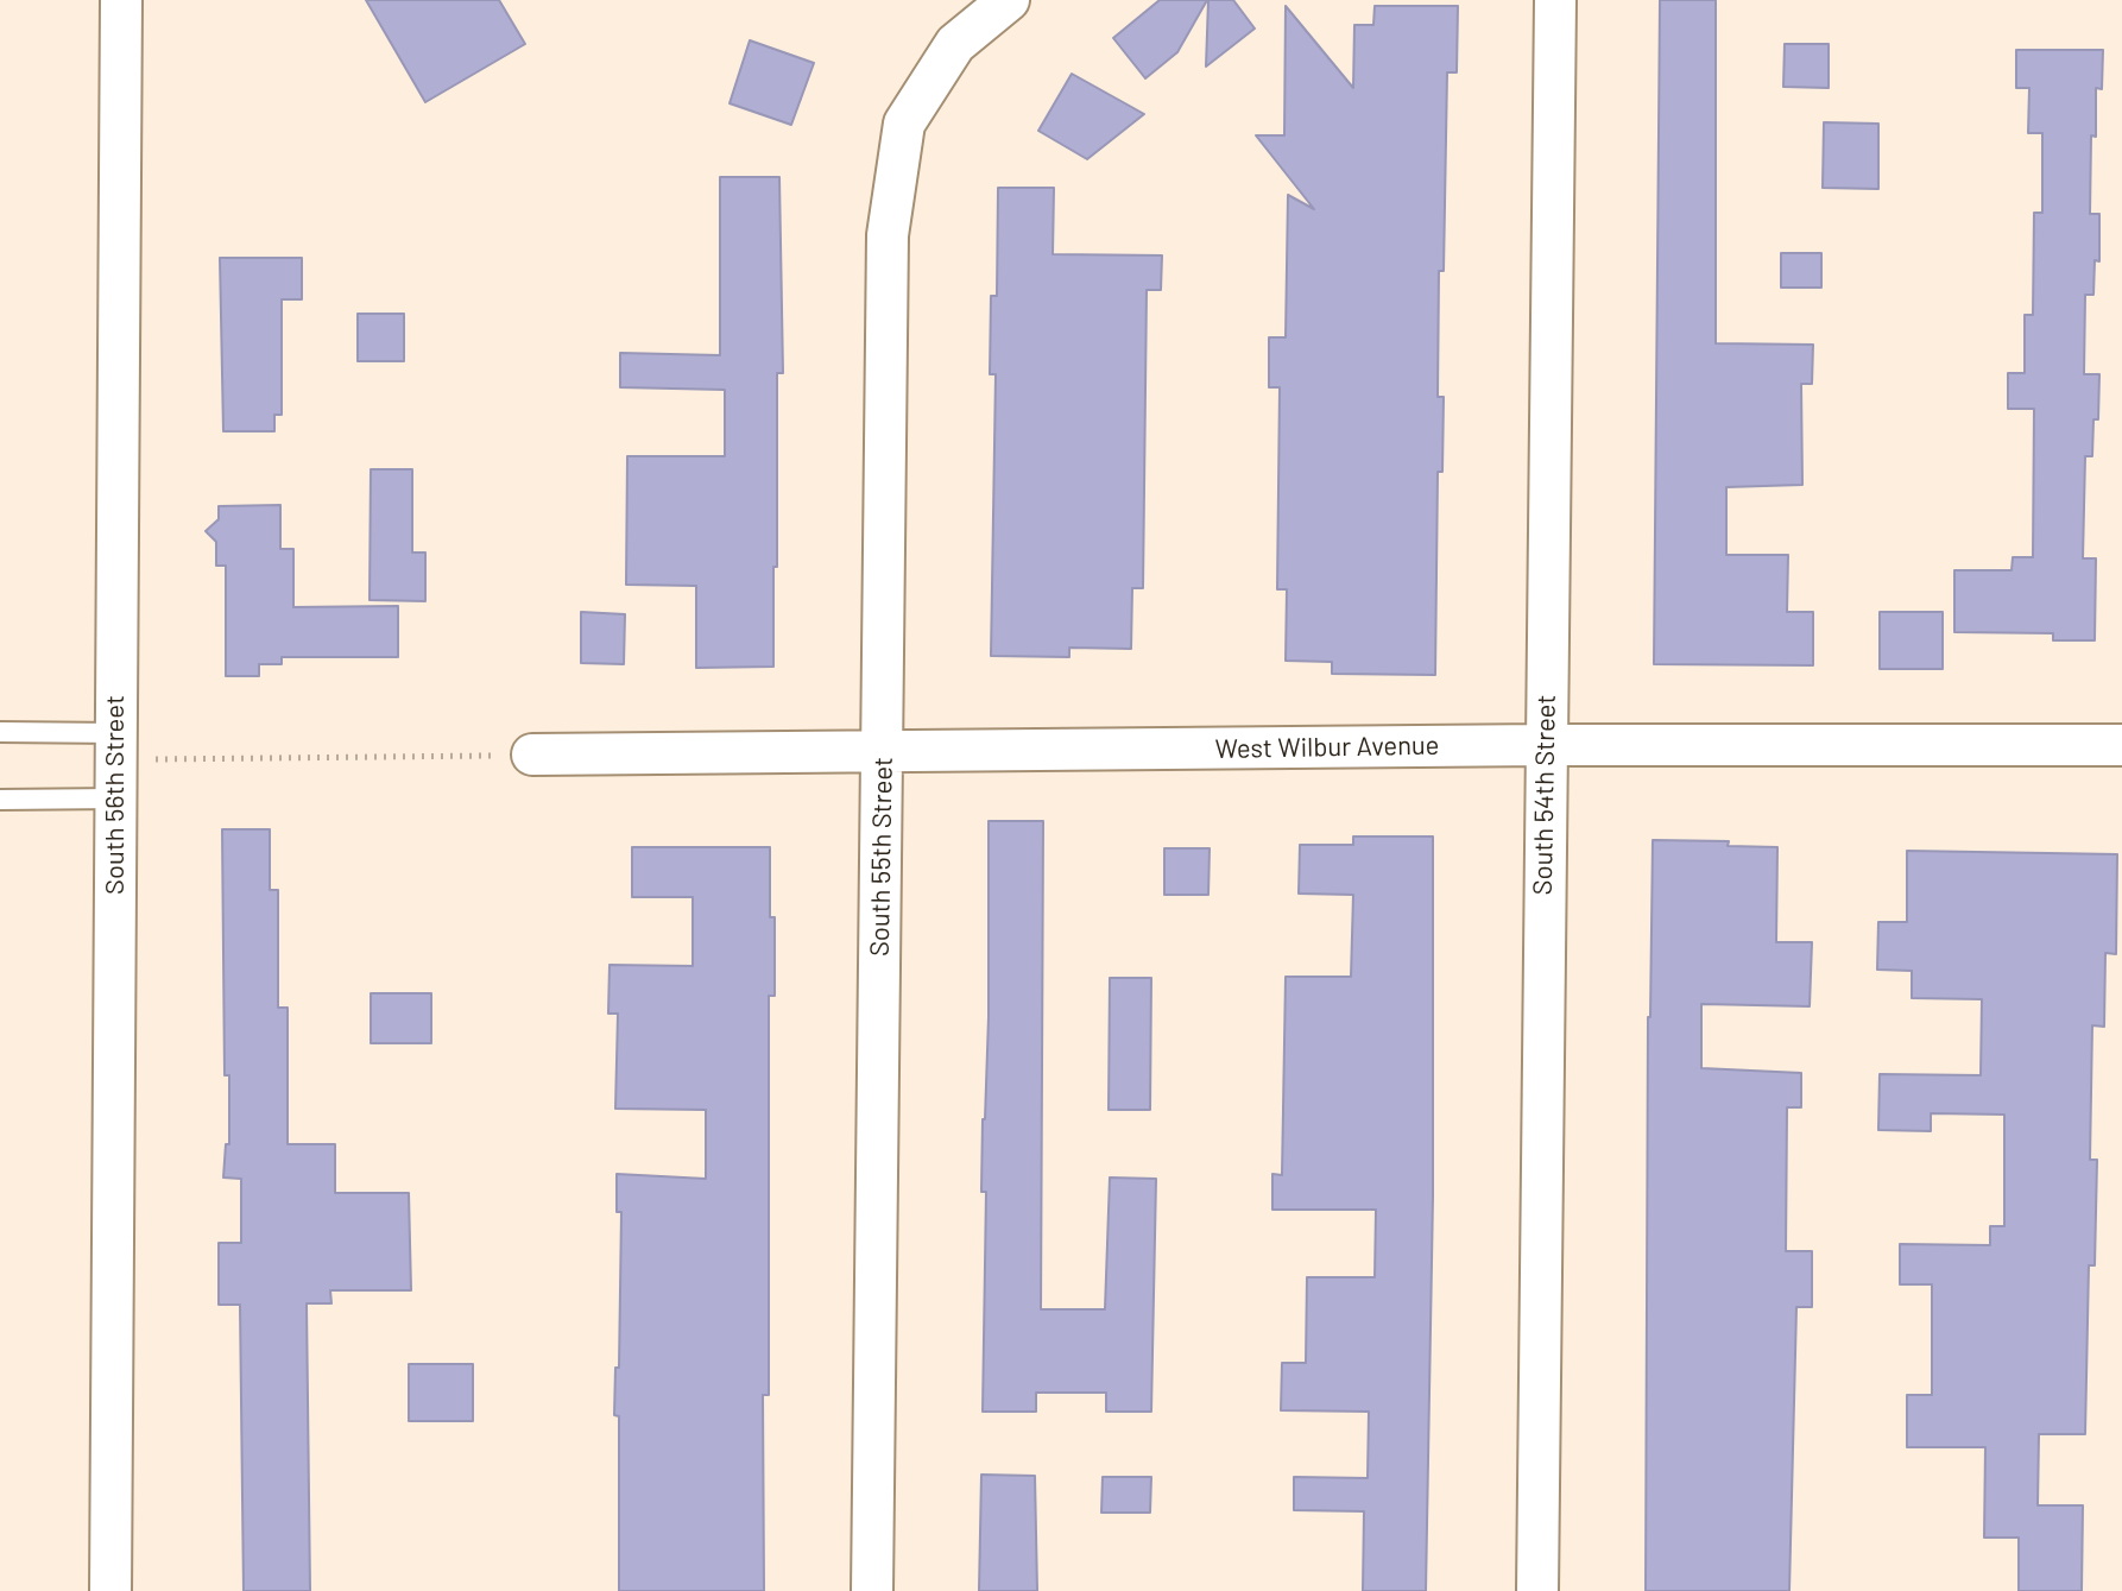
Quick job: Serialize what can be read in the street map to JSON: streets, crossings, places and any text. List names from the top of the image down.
{
  "streets": {
    "street": [
      "West Wilbur Avenue",
      "South 56th Street",
      "South 54th Street",
      "South 55th Street"
    ]
  },
  "crossings": [
    ["West Wilbur Avenue", "South 54th Street"],
    ["West Wilbur Avenue", "South 55th Street"]
  ]
}
